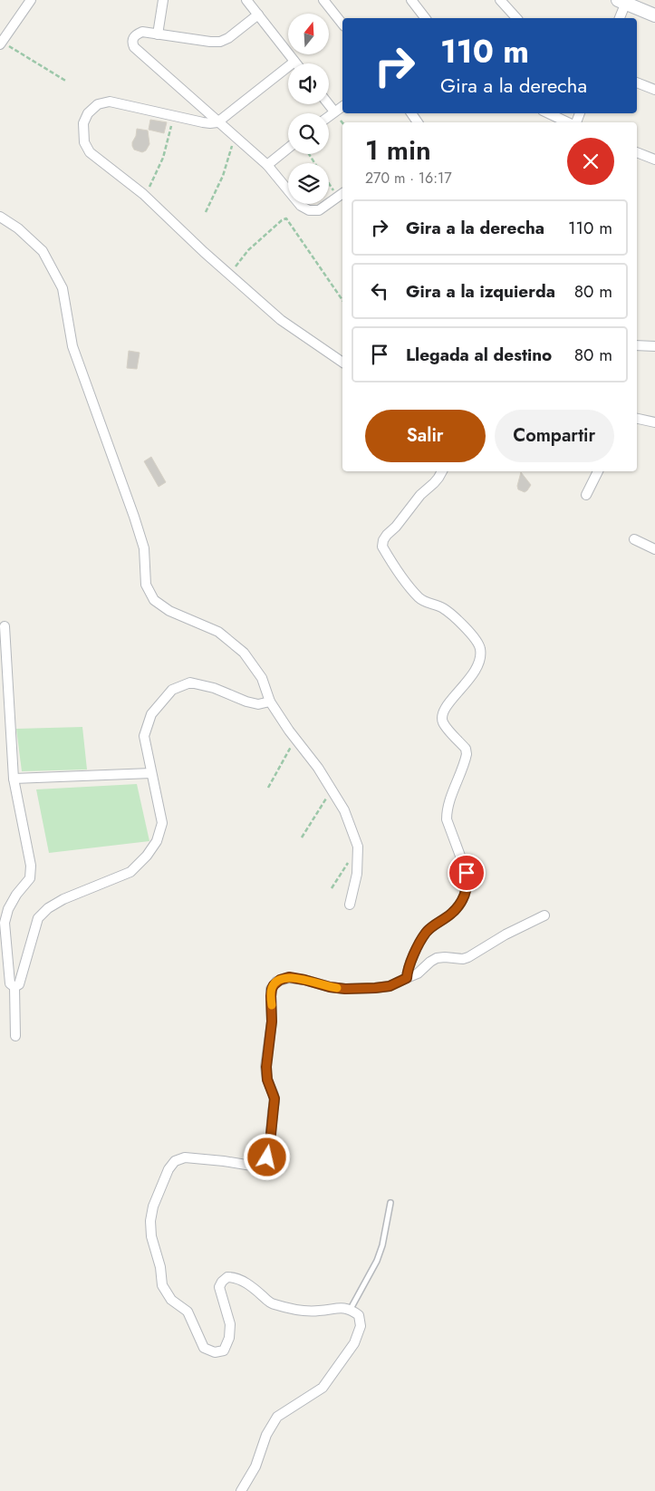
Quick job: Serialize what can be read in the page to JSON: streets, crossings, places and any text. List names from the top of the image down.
{
  "north": "top",
  "page": {
    "turn": ["110 m", "Gira a la derecha"],
    "heading": ["1 min", "270 m · 16:17"],
    "list": [
      {
        "name": "Gira a la derecha",
        "value": "110 m"
      },
      {
        "name": "Gira a la izquierda",
        "value": "80 m"
      },
      {
        "name": "Llegada al destino",
        "value": "80 m"
      }
    ],
    "buttons": ["Salir", "Compartir"]
  }
}
